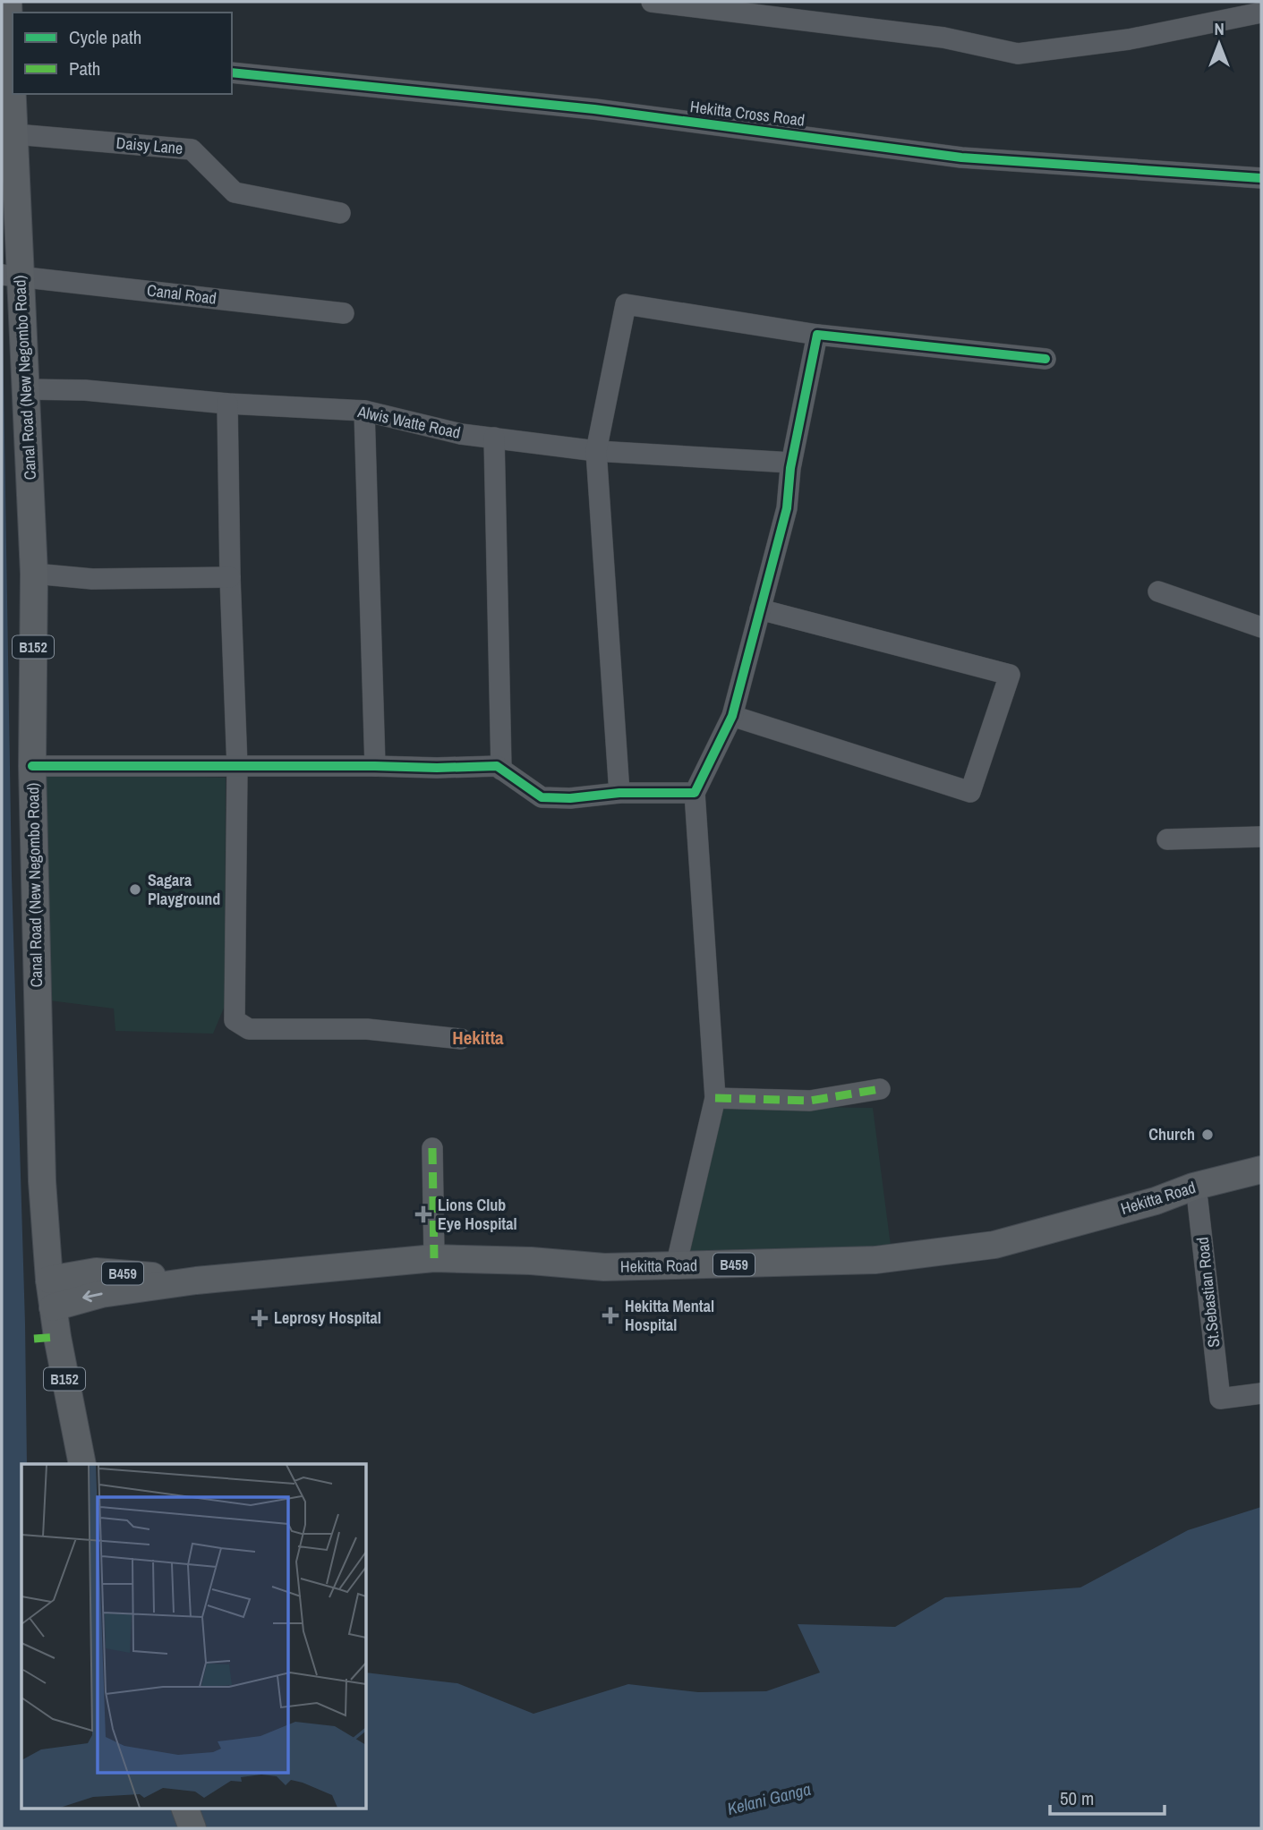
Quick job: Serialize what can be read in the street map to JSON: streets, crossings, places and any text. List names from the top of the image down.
{
  "streets": {
    "main road": [
      "Canal Road (New Negombo Road)",
      "B152",
      "Hekitta Road",
      "B459"
    ],
    "street": [
      "Hekitta Cross Road",
      "Daisy Lane",
      "Canal Road",
      "Alwis Watte Road",
      "St.Sebastian Road"
    ]
  },
  "crossings": [
    ["Daisy Lane", "Canal Road (New Negombo Road)"],
    ["Canal Road", "Canal Road (New Negombo Road)"],
    ["Canal Road (New Negombo Road)", "Alwis Watte Road"],
    ["Canal Road (New Negombo Road)", "Hekitta Road"],
    ["Hekitta Road", "St.Sebastian Road"]
  ],
  "districts": ["Hekitta"],
  "water": ["Kelani Ganga"],
  "places": {
    "other": ["Sagara Playground", "Church"],
    "health": ["Lions Club Eye Hospital", "Hekitta Mental Hospital", "Leprosy Hospital"]
  },
  "legend": ["Cycle path", "Path"],
  "scale_bar": "50 m",
  "north": "top"
}
